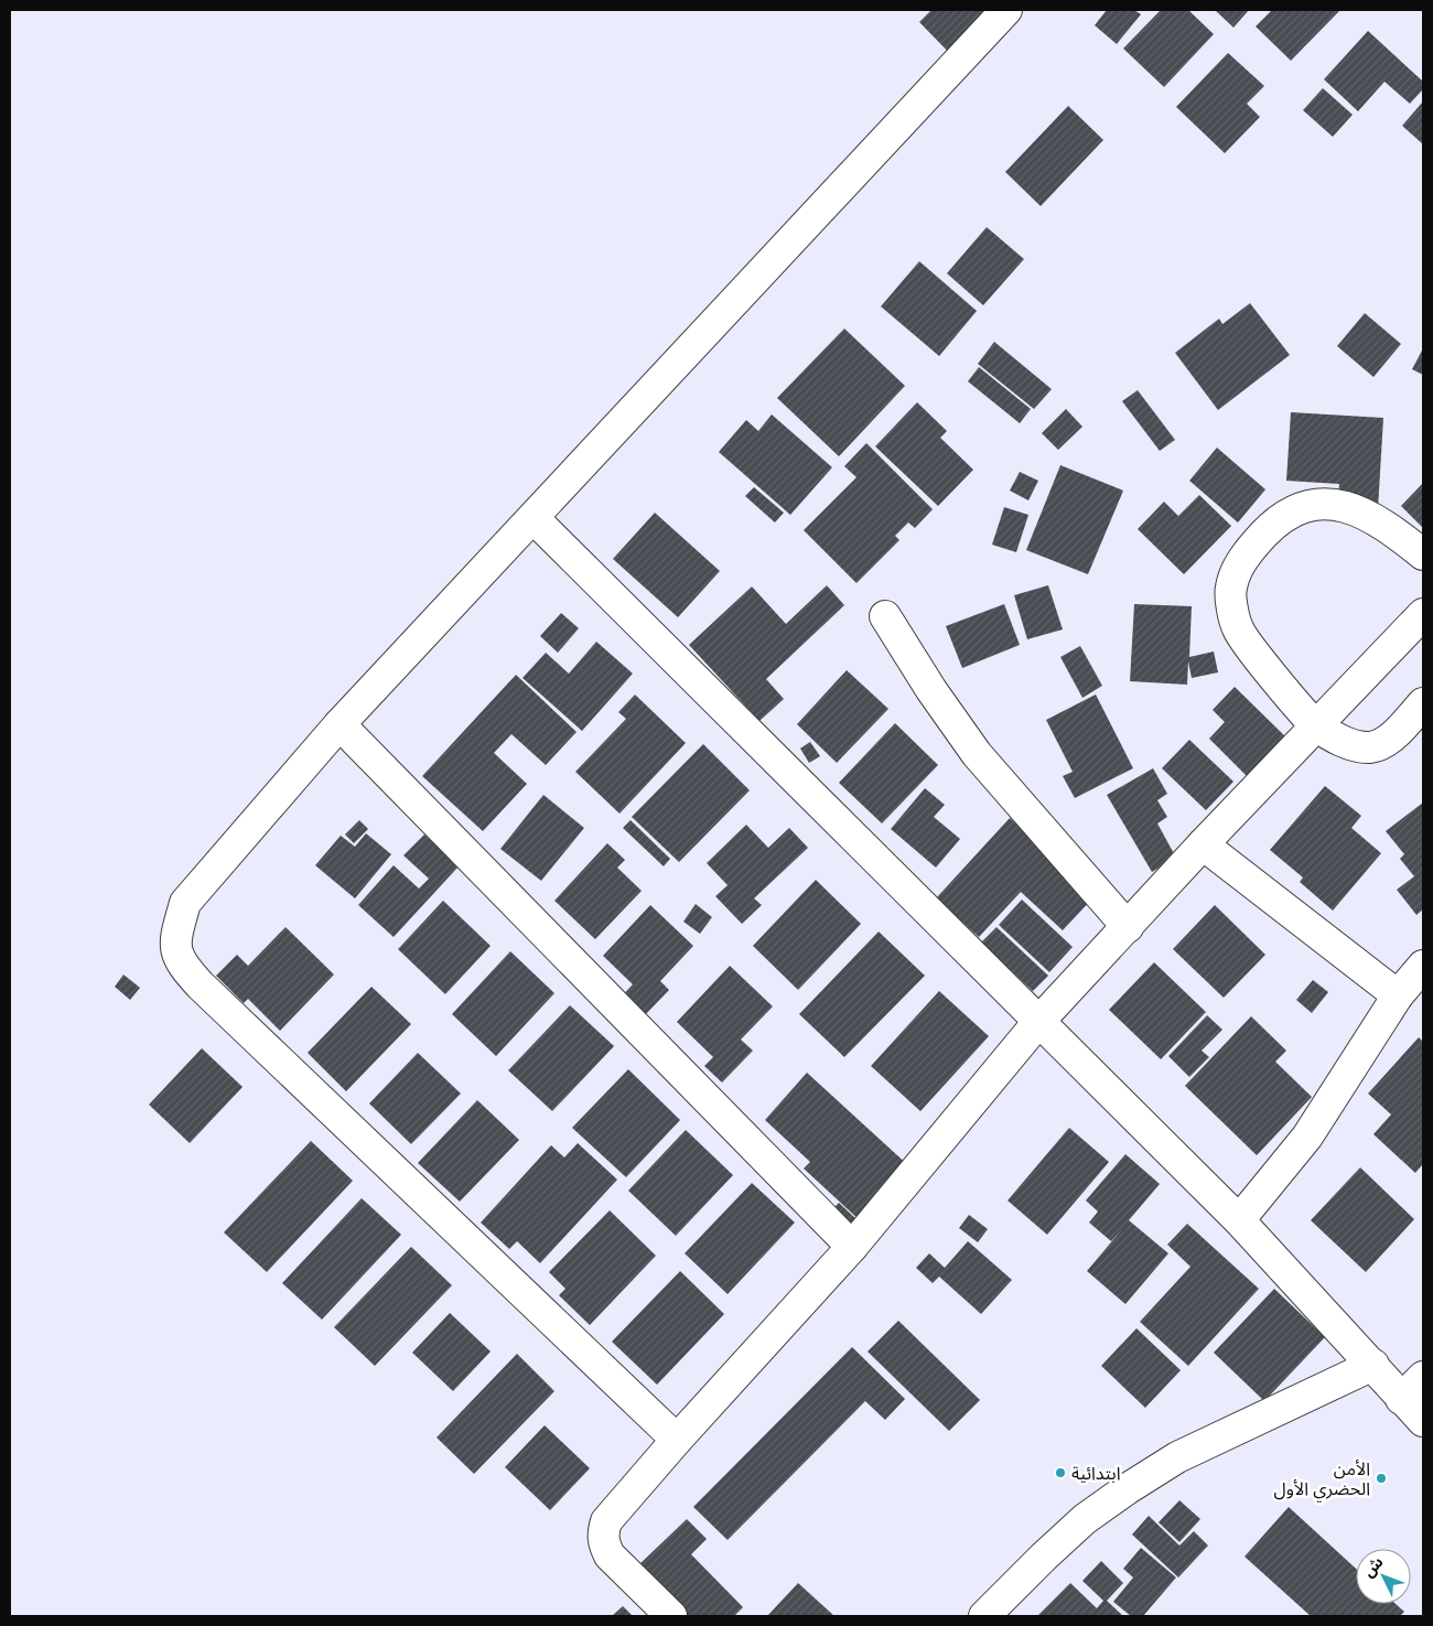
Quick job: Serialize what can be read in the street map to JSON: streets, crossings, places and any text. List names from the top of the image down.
{
  "places": ["ابتدائية", "الأمن الحضري الأول"],
  "north": "top left"
}
